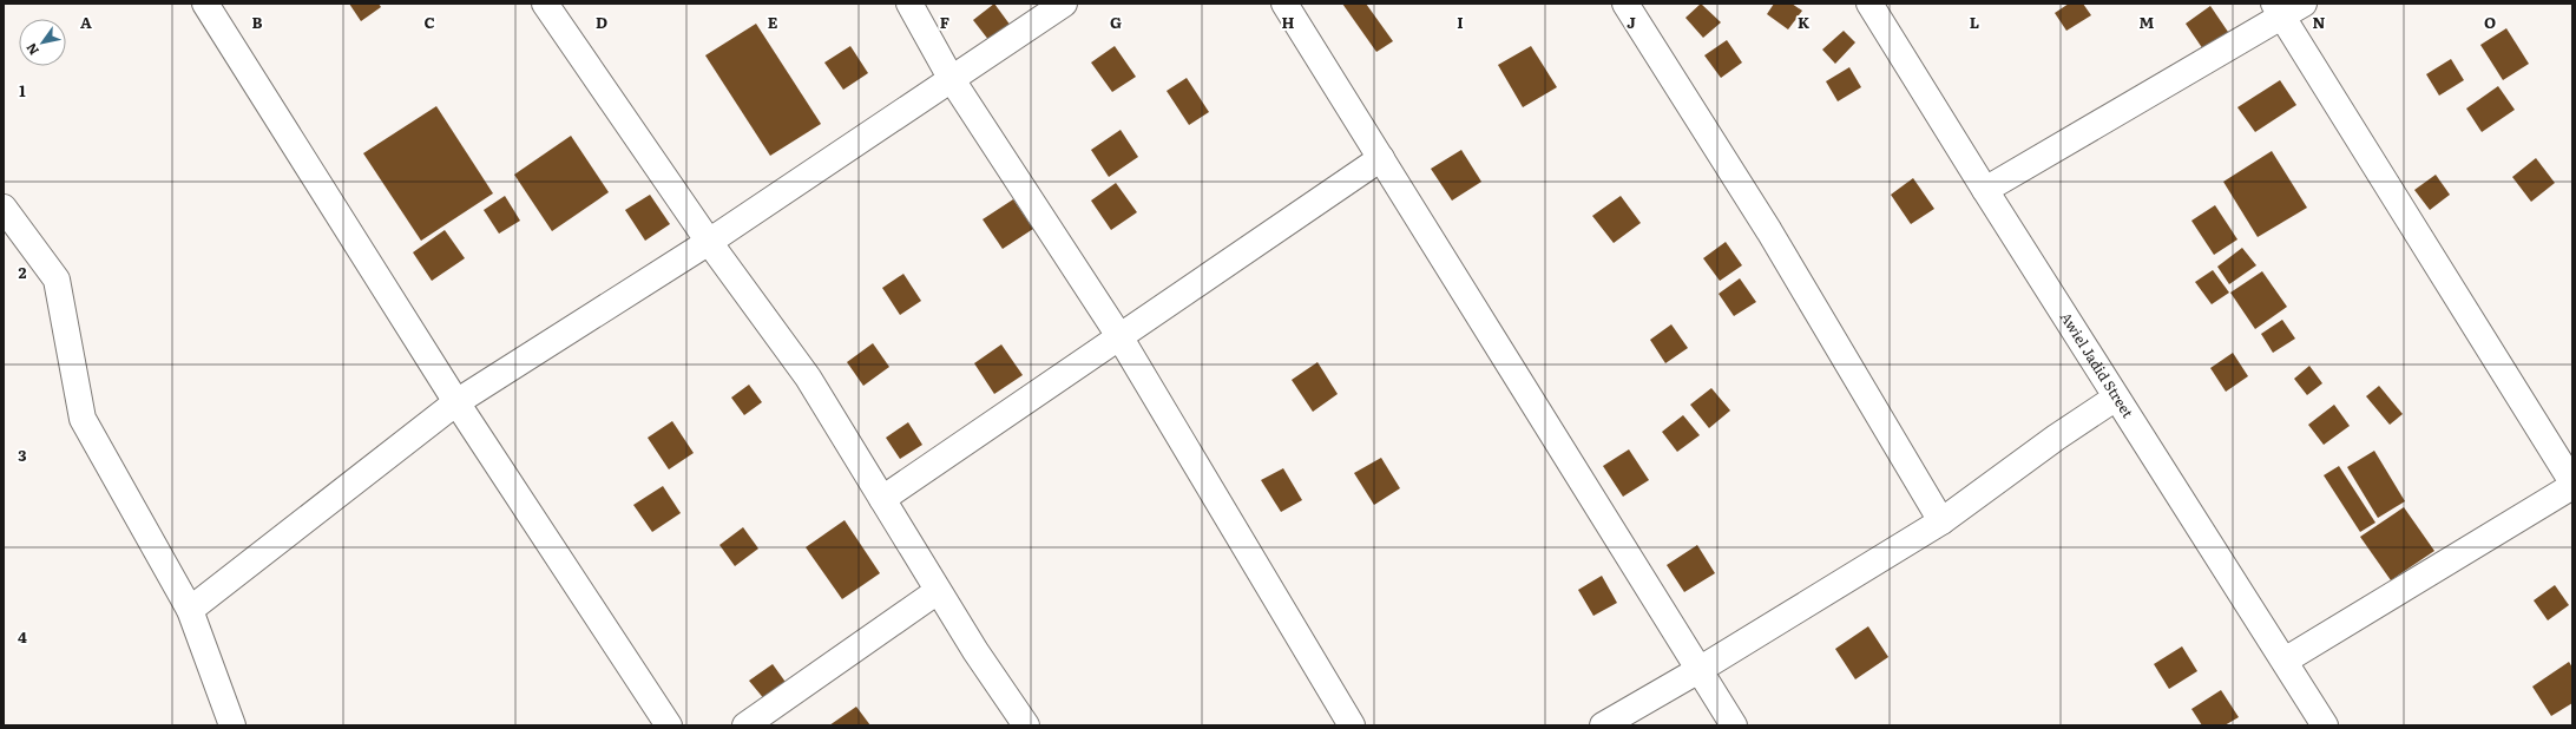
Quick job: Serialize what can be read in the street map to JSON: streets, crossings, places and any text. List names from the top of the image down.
{
  "streets": {
    "street": ["Awiel Jadid Street"]
  },
  "north": "bottom left",
  "grid": {
    "columns": [
      "A",
      "B",
      "C",
      "D",
      "E",
      "F",
      "G",
      "H",
      "I",
      "J",
      "K",
      "L",
      "M",
      "N",
      "O"
    ],
    "rows": [
      "1",
      "2",
      "3",
      "4"
    ]
  }
}
